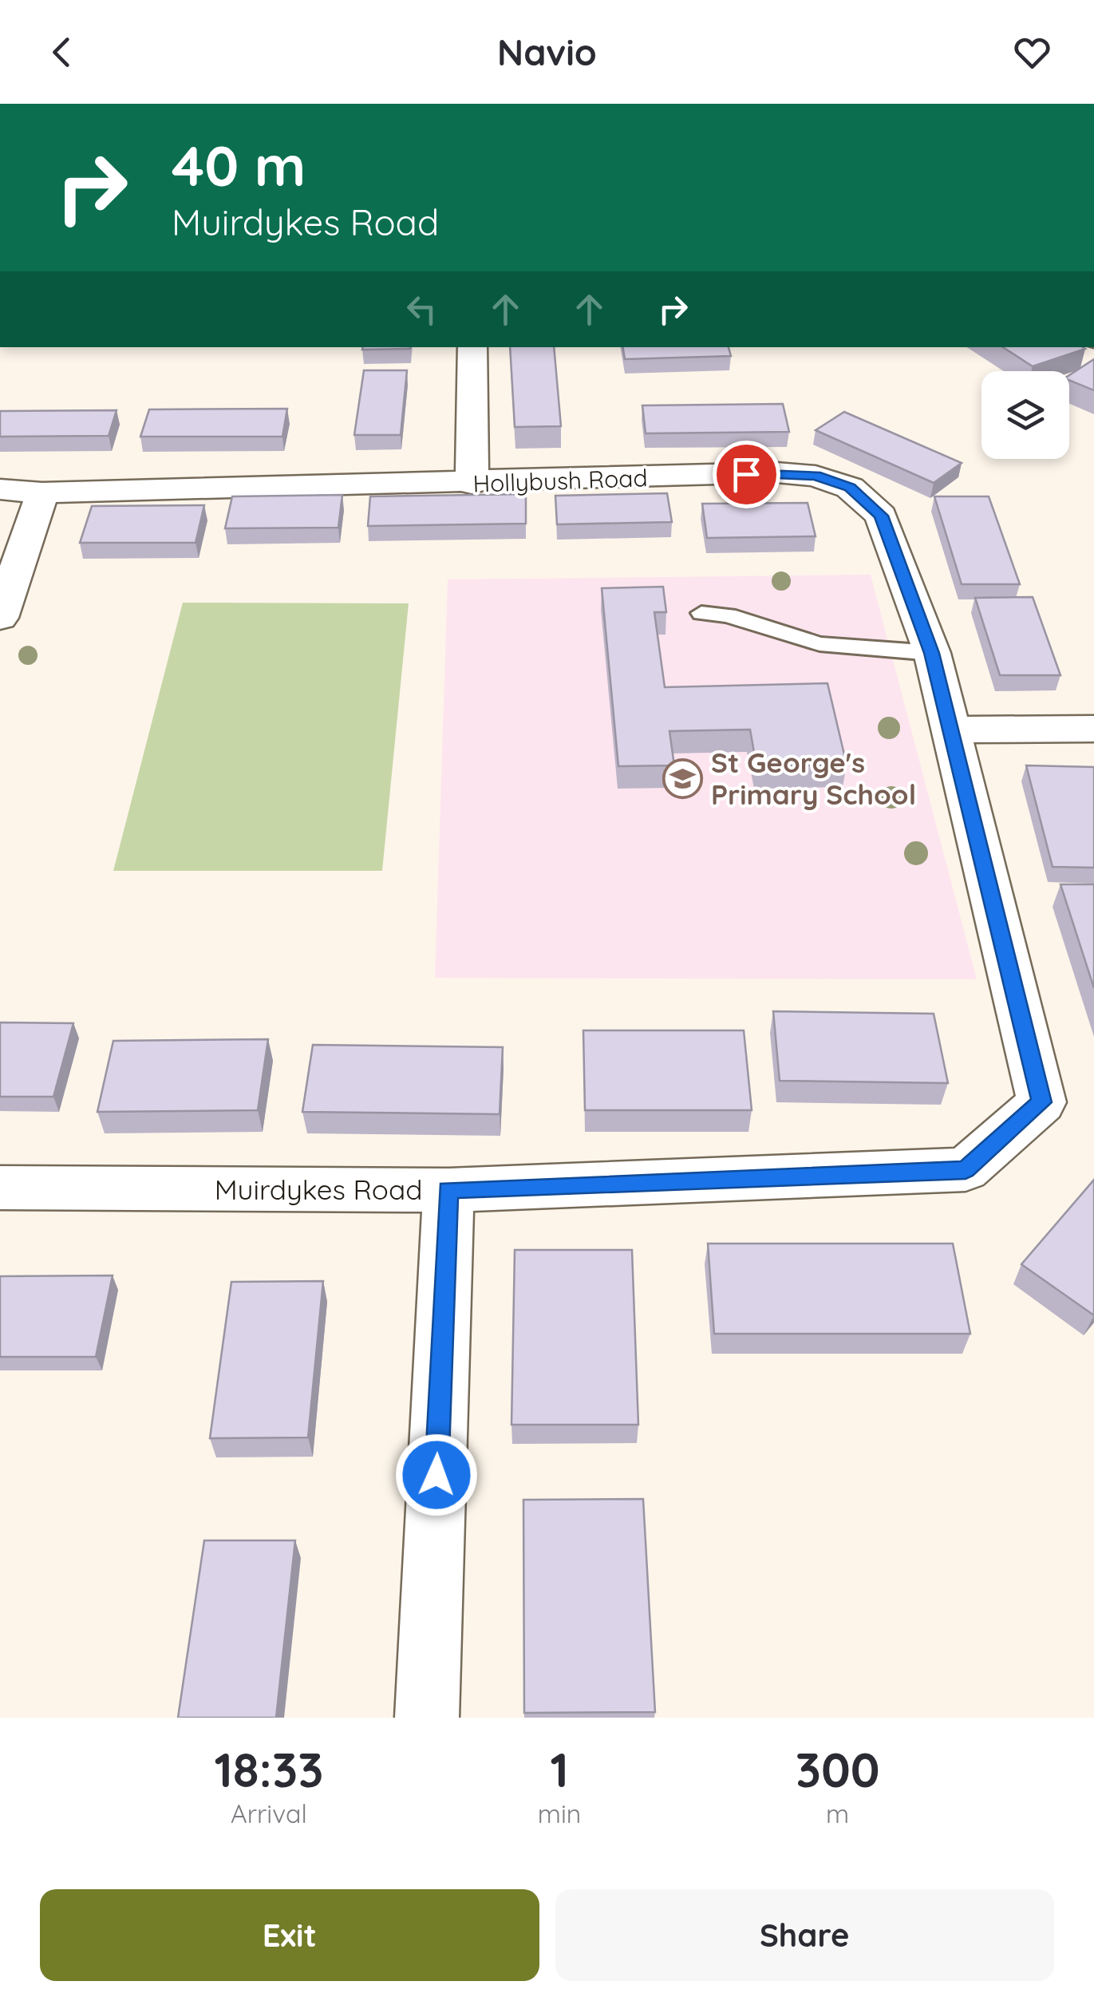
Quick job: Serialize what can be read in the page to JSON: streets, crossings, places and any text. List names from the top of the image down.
{
  "streets": {
    "street": ["Hollybush Road", "Muirdykes Road"]
  },
  "crossings": [
    ["Hollybush Road", "Muirdykes Road"]
  ],
  "places": {
    "school or university": ["St George's Primary School"]
  },
  "page": {
    "header": "Navio",
    "turn": ["40 m", "Muirdykes Road"],
    "eta": [
      "18:33",
      "Arrival",
      "1",
      "min",
      "300",
      "m"
    ],
    "buttons": ["Exit", "Share"]
  }
}
